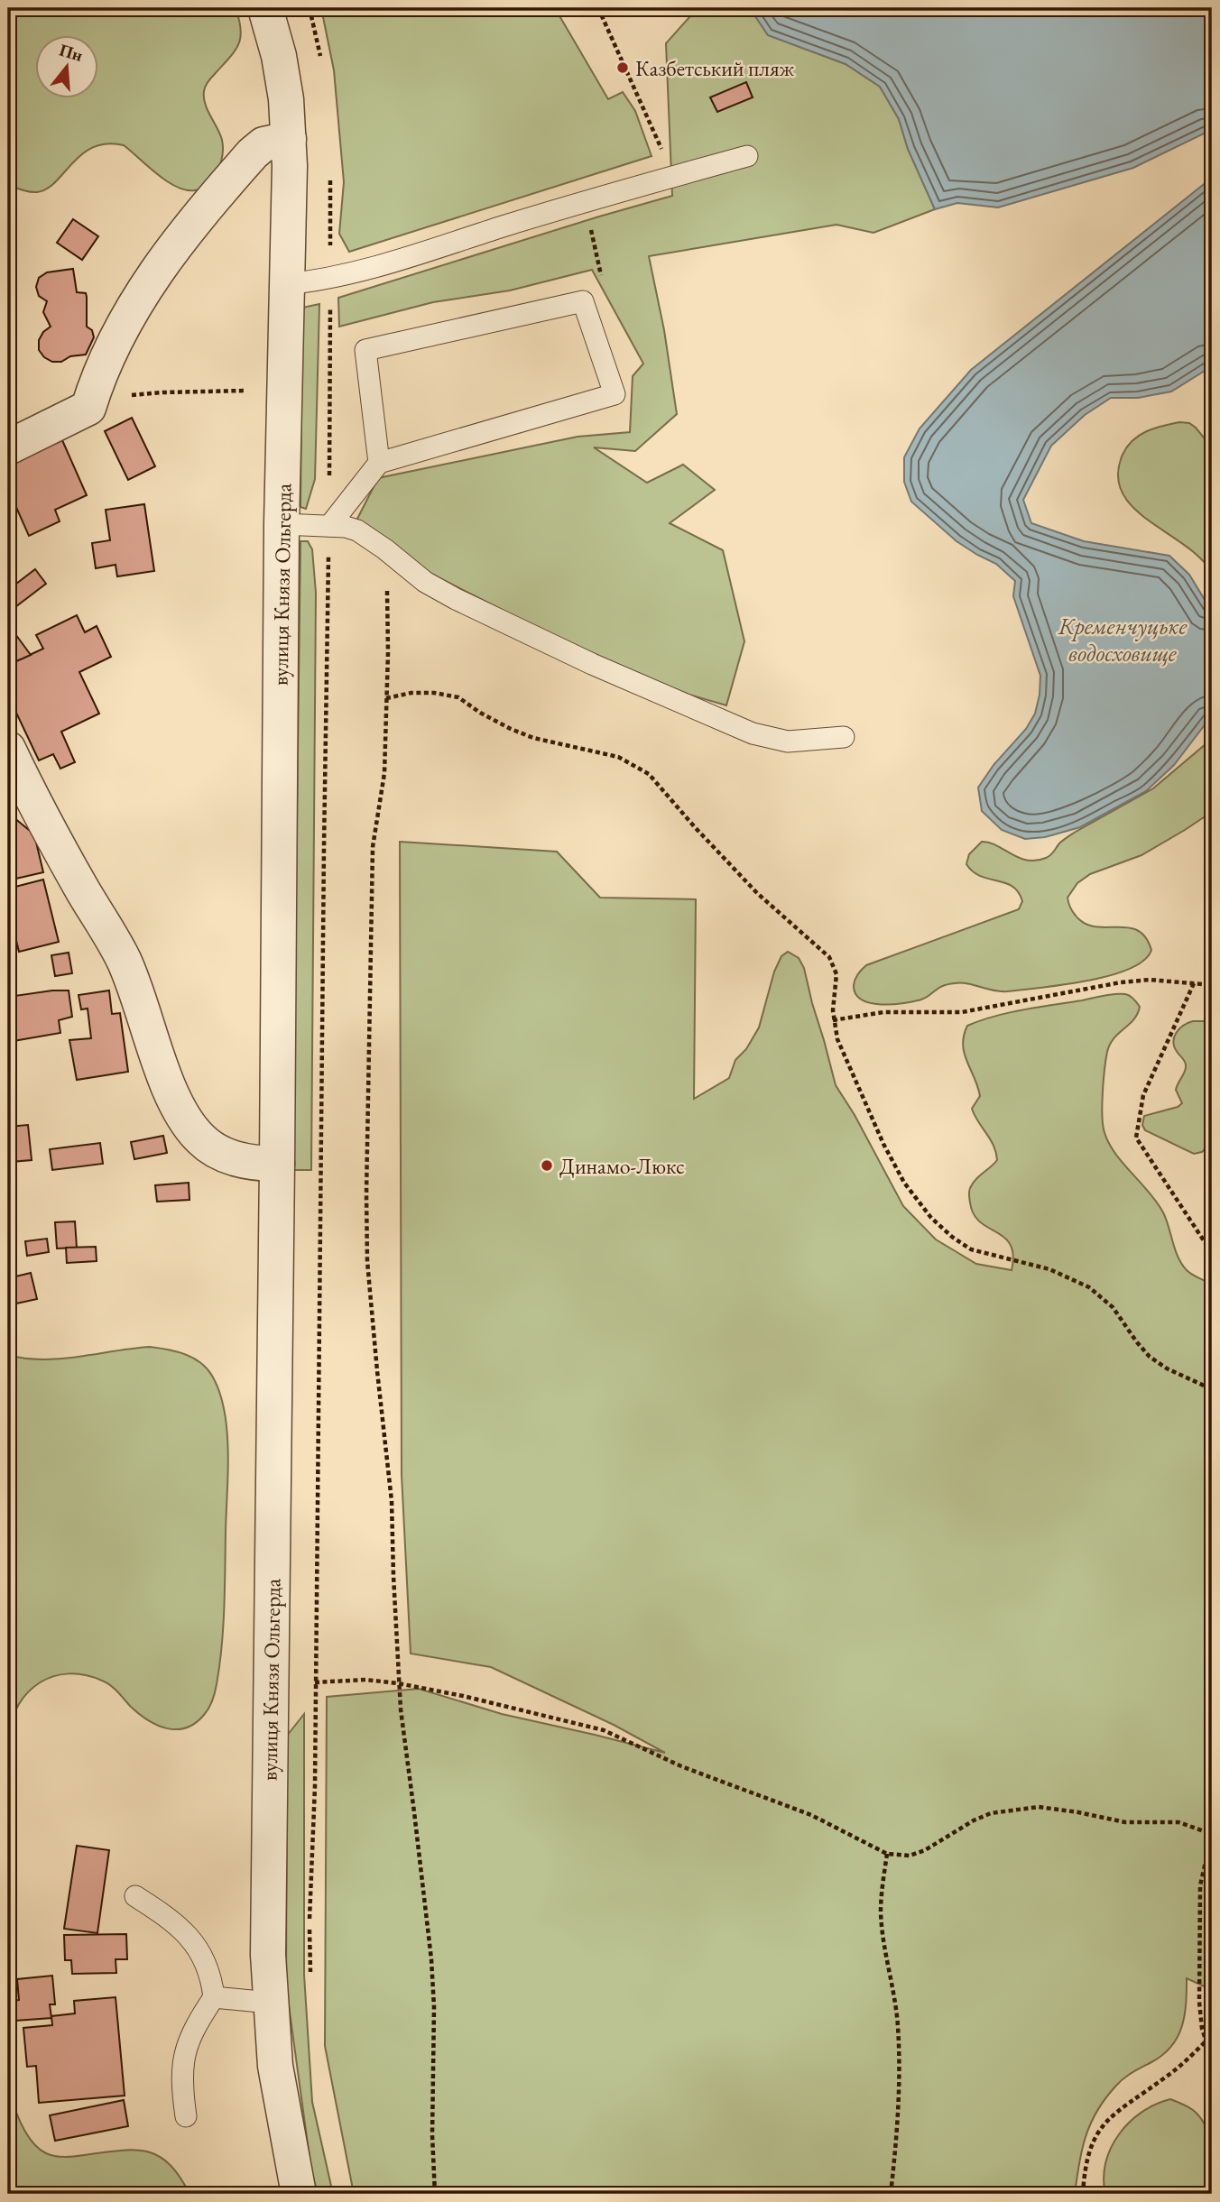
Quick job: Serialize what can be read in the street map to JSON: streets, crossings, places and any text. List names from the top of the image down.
{
  "streets": {
    "street": ["вулиця Князя Ольгерда"]
  },
  "water": ["Кременчуцьке водосховище"],
  "places": ["Казбетський пляж", "Динамо-Люкс"],
  "north": "top"
}
